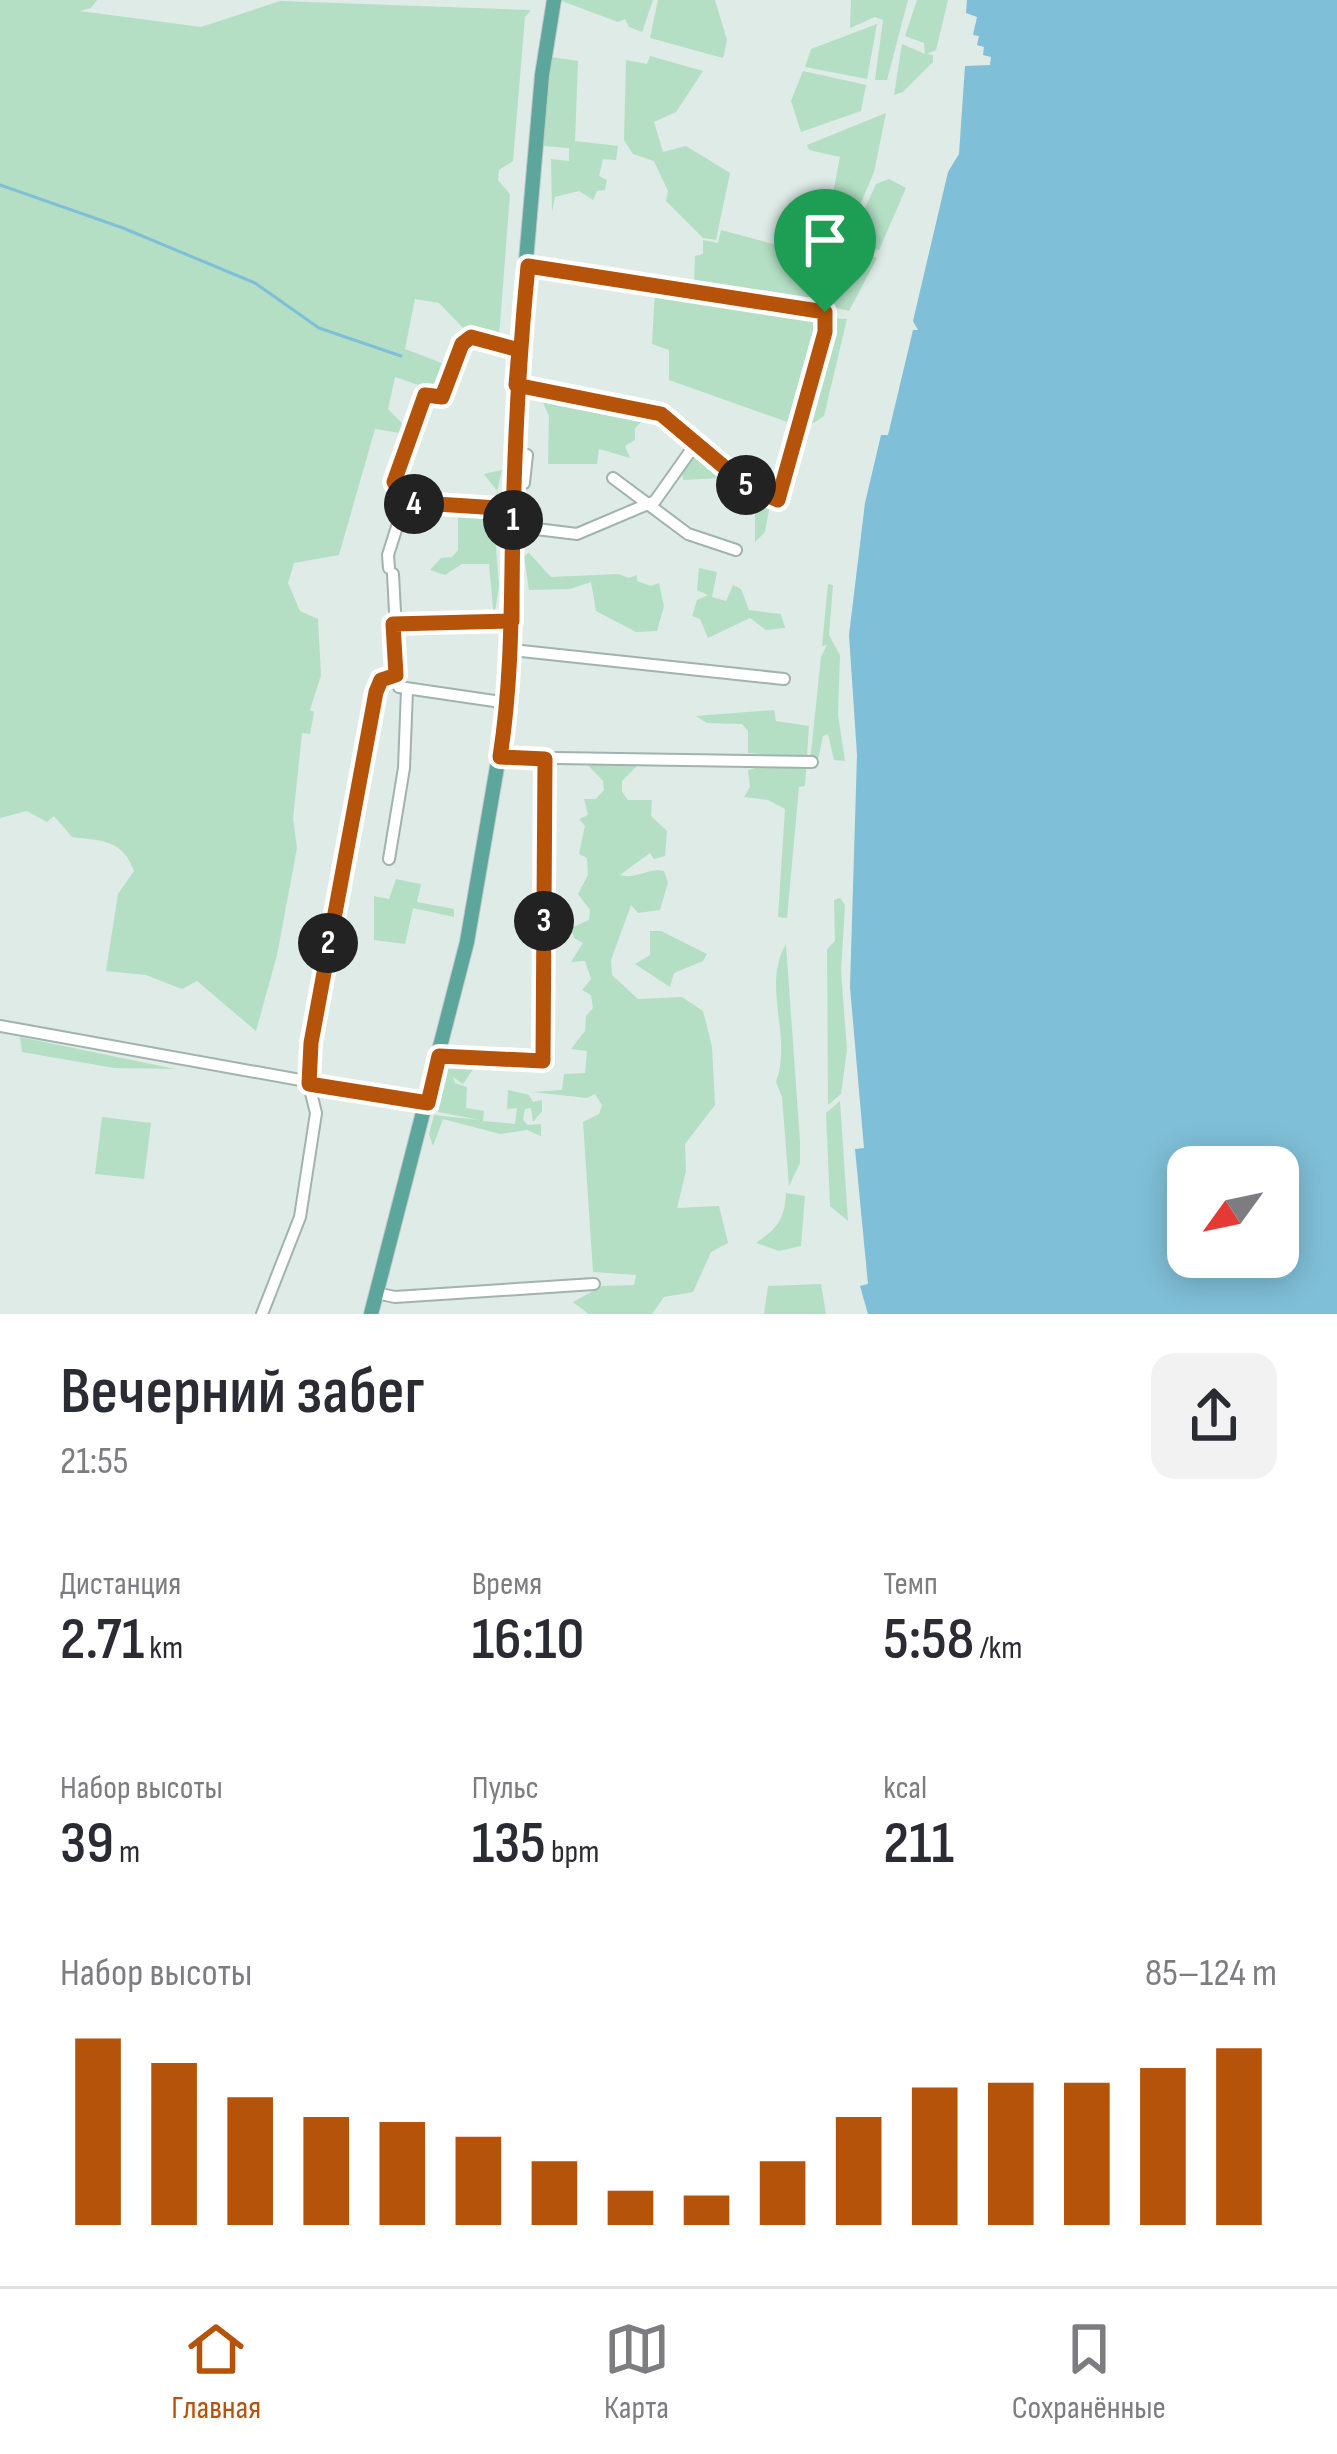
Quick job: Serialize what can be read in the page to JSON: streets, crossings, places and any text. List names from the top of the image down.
{
  "north": "bottom left",
  "page": {
    "pins": [
      "5",
      "4",
      "1",
      "3",
      "2"
    ],
    "heading": ["Вечерний забег", "21:55"],
    "stats": [
      ["Дистанция", "2.71 km"],
      ["Время", "16:10"],
      ["Темп", "5:58 /km"],
      ["Набор высоты", "39 m"],
      ["Пульс", "135 bpm"],
      ["kcal", "211"]
    ],
    "chart": ["Набор высоты", "85–124 m"],
    "tabs": ["Главная", "Карта", "Сохранённые"]
  }
}
